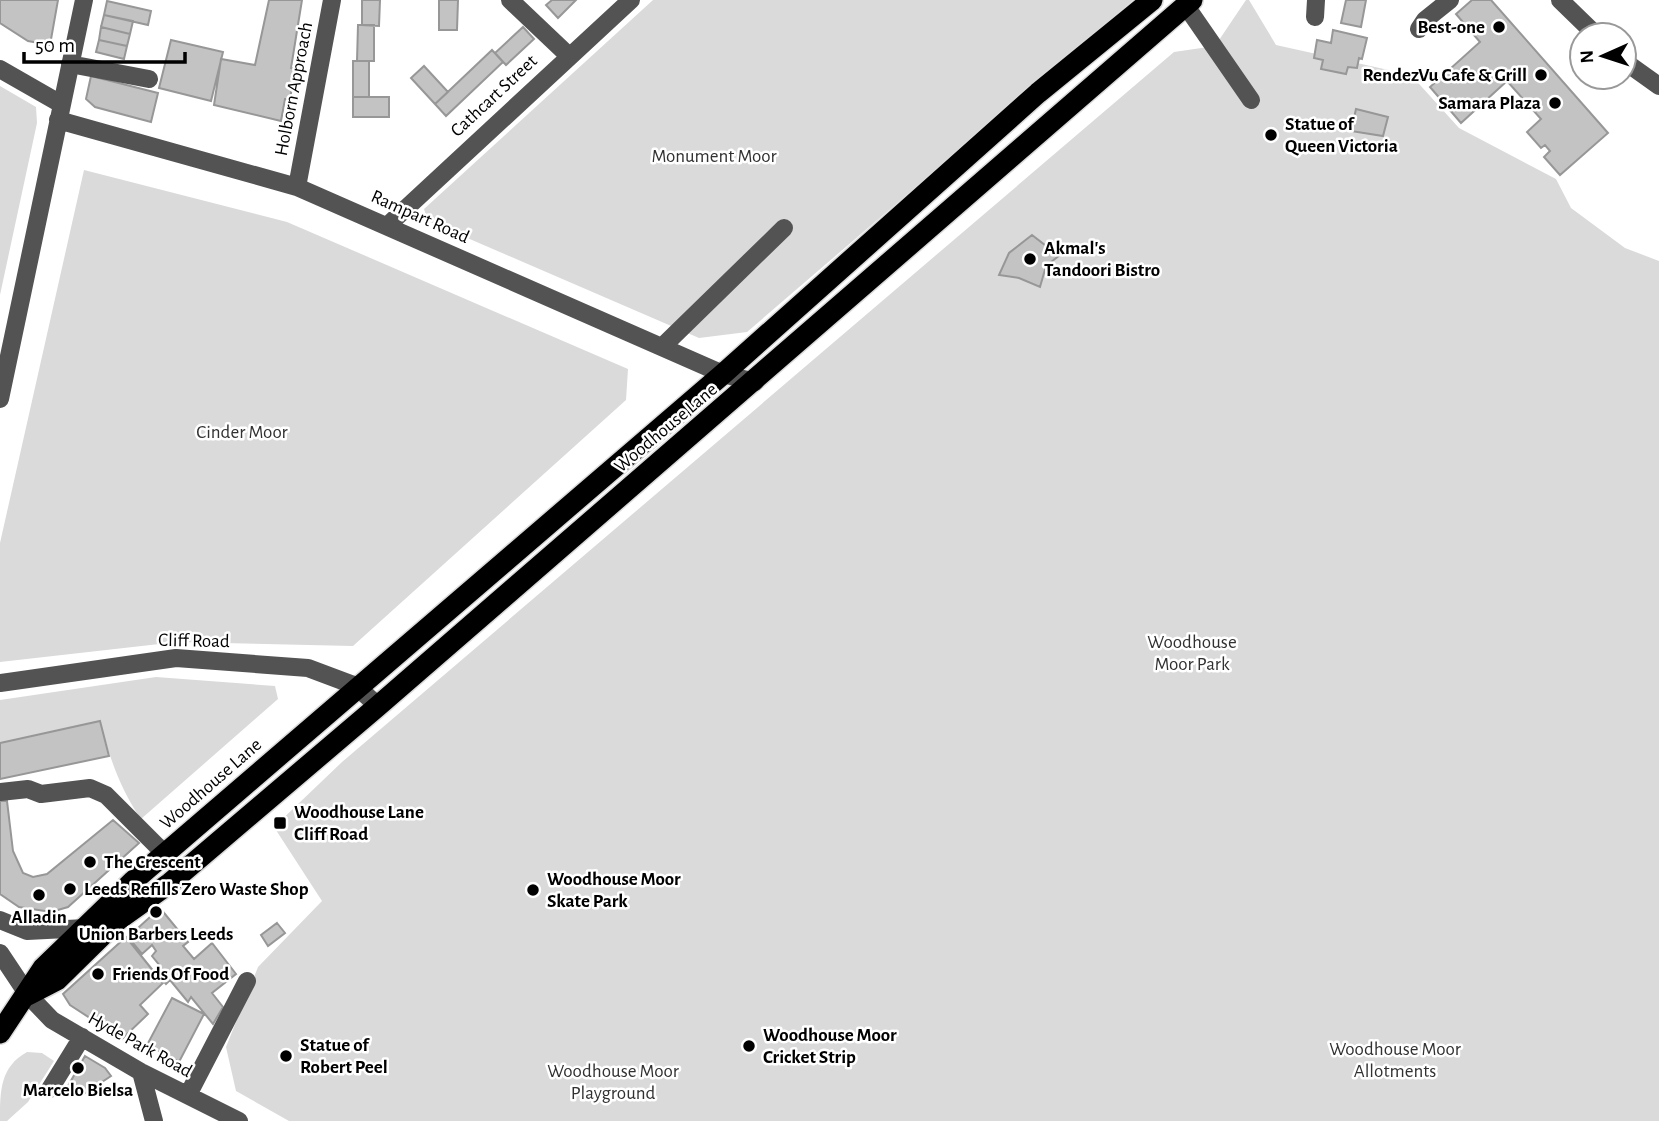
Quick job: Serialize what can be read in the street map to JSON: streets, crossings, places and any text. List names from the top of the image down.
{
  "streets": {
    "highway": ["Woodhouse Lane"],
    "street": [
      "Holborn Approach",
      "Cathcart Street",
      "Rampart Road",
      "Cliff Road",
      "Hyde Park Road"
    ]
  },
  "crossings": [
    ["Holborn Approach", "Rampart Road"],
    ["Cathcart Street", "Rampart Road"],
    ["Rampart Road", "Woodhouse Lane"],
    ["Woodhouse Lane", "Cliff Road"],
    ["Woodhouse Lane", "Hyde Park Road"]
  ],
  "parks": [
    "Monument Moor",
    "Cinder Moor",
    "Woodhouse Moor Park",
    "Woodhouse Moor Allotments",
    "Woodhouse Moor Playground"
  ],
  "places": {
    "other": [
      "Best-one",
      "RendezVu Cafe & Grill",
      "Samara Plaza",
      "Statue of Queen Victoria",
      "Akmal's Tandoori Bistro",
      "The Crescent",
      "Leeds Refills Zero Waste Shop",
      "Woodhouse Moor Skate Park",
      "Alladin",
      "Union Barbers Leeds",
      "Friends Of Food",
      "Woodhouse Moor Cricket Strip",
      "Statue of Robert Peel",
      "Marcelo Bielsa"
    ],
    "transit": ["Woodhouse Lane Cliff Road"]
  },
  "scale_bar": "50 m",
  "north": "left"
}
